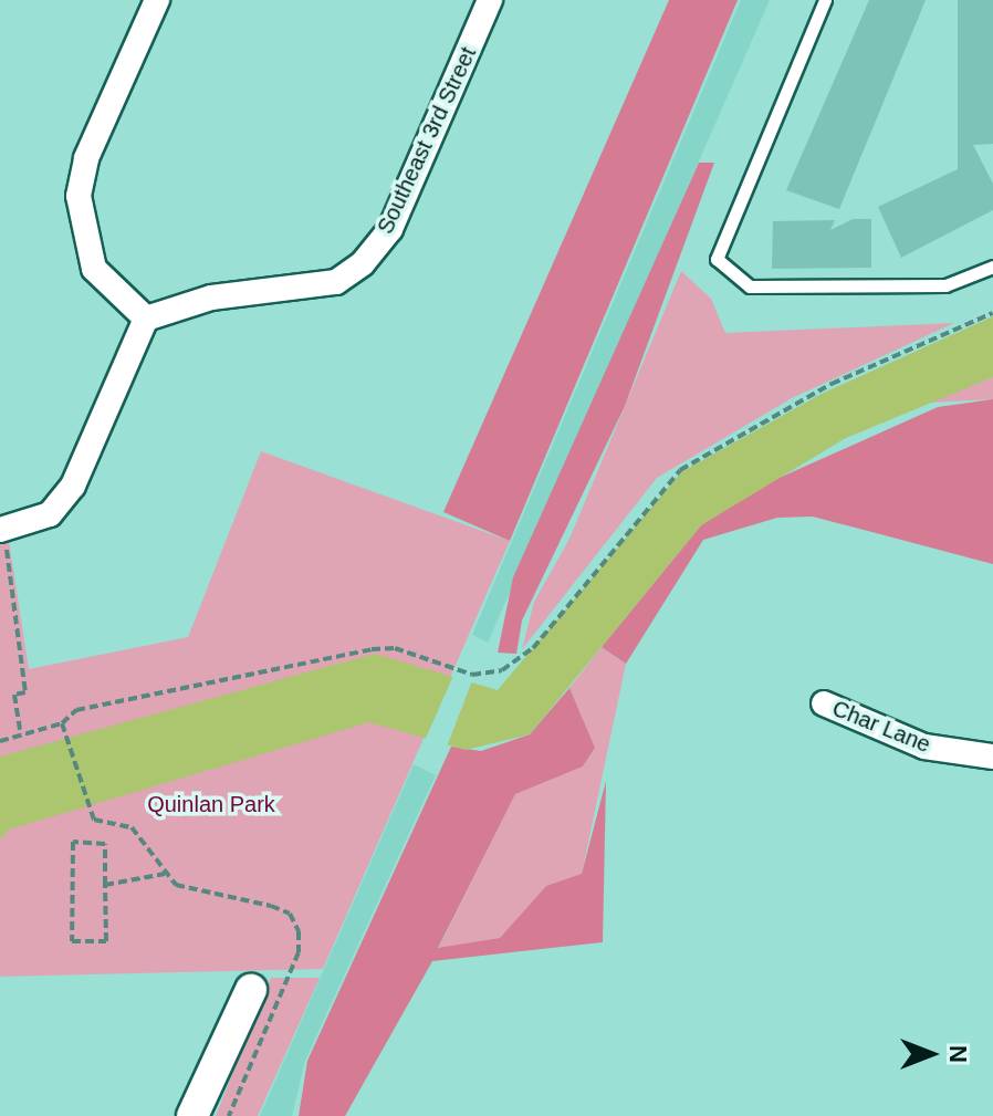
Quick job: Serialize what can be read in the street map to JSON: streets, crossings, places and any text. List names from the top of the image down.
{
  "streets": {
    "street": ["Southeast 3rd Street", "Char Lane"]
  },
  "parks": ["Quinlan Park"],
  "north": "right"
}
